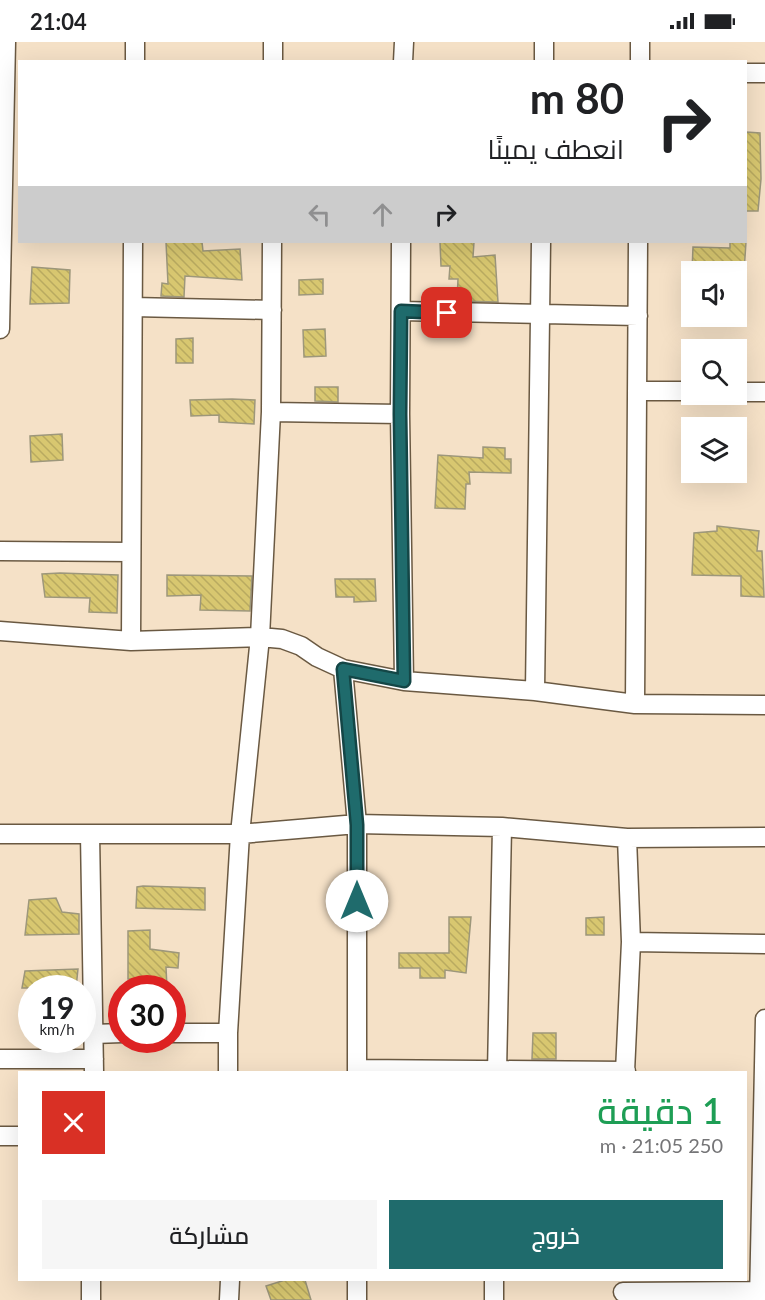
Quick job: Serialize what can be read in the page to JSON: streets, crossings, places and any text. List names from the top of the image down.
{
  "page": {
    "status": "21:04",
    "turn": ["80 m", "انعطف يمينًا"],
    "speed": "19 km/h",
    "limit": "30",
    "heading": ["1 دقيقة", "250 m · 21:05"],
    "buttons": ["خروج", "مشاركة"]
  }
}
